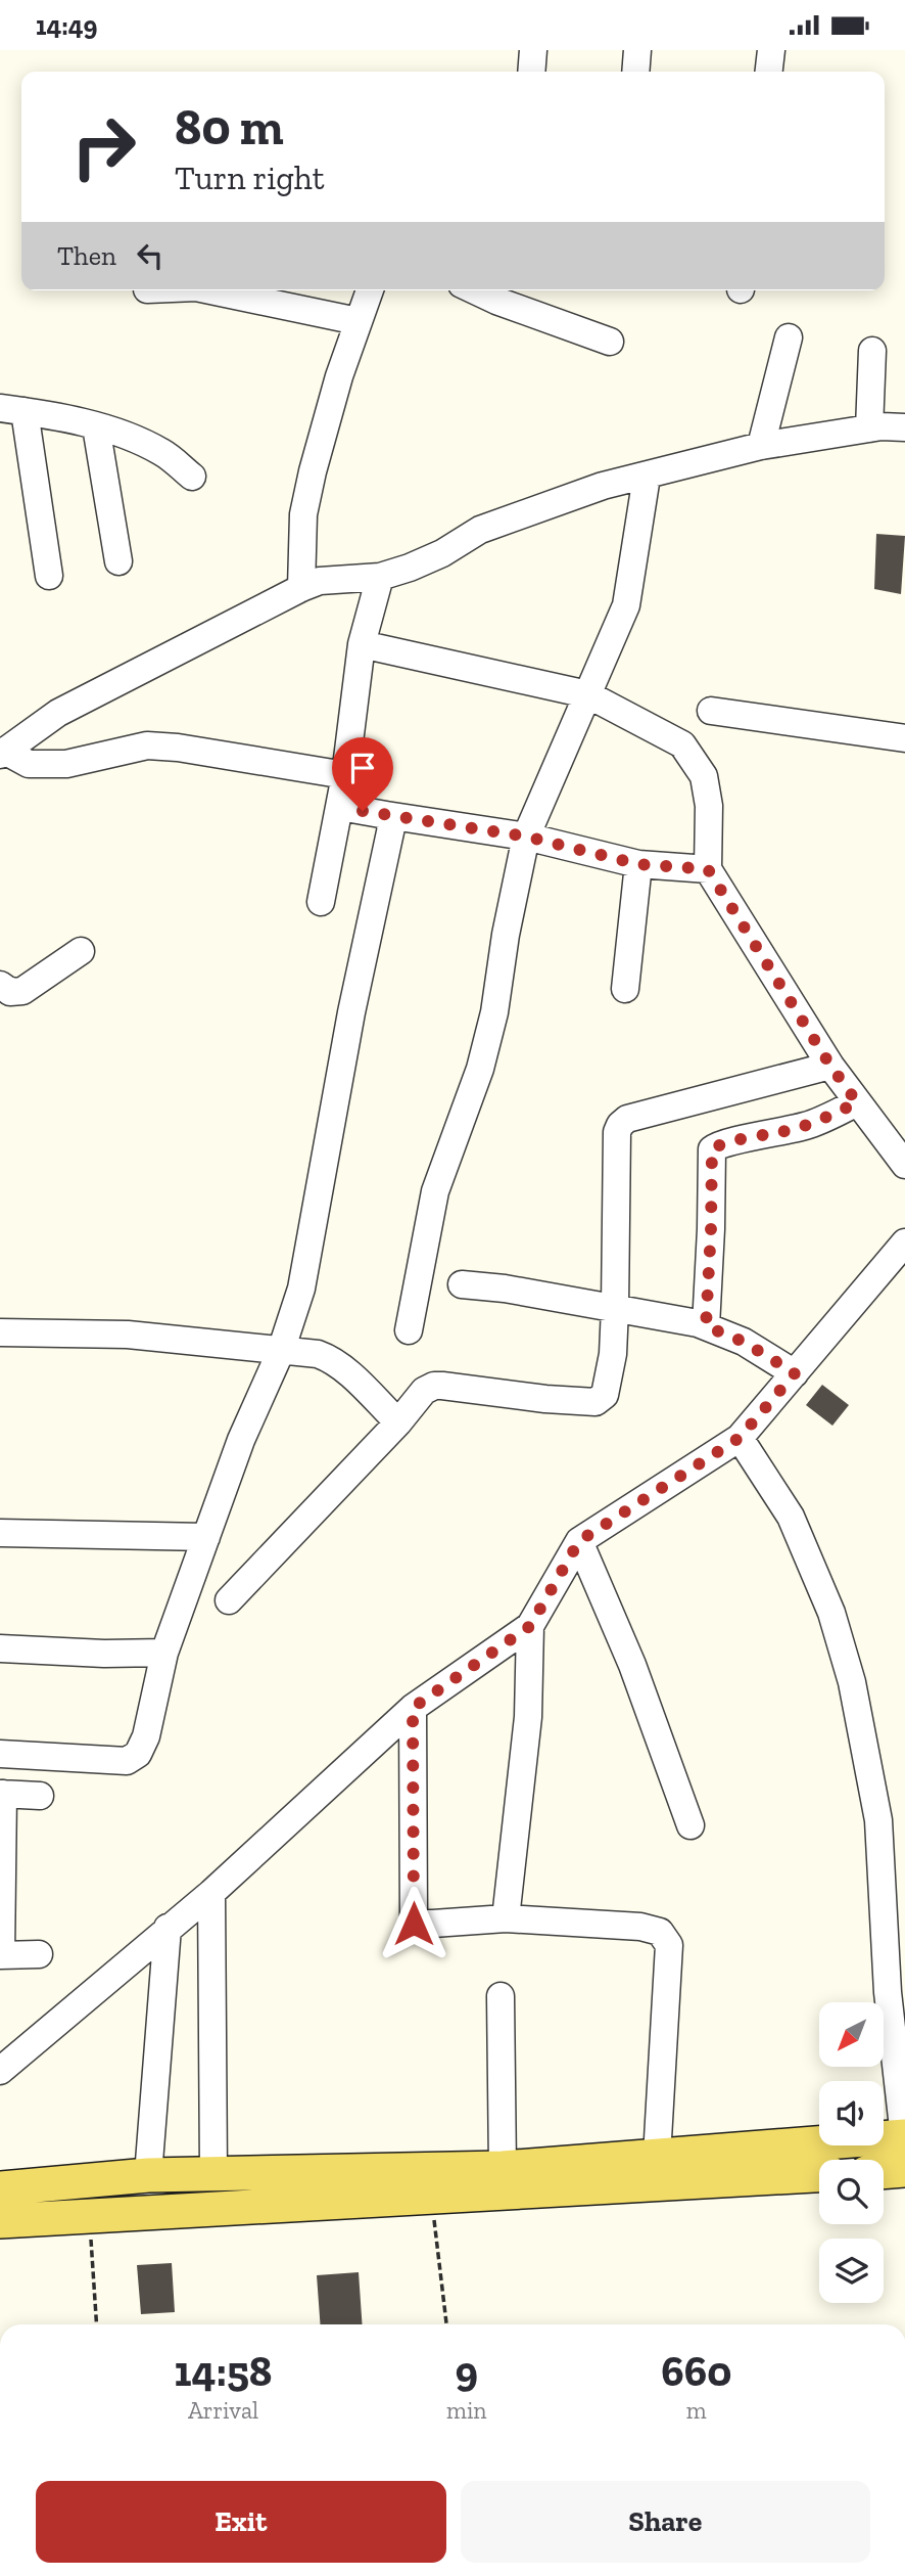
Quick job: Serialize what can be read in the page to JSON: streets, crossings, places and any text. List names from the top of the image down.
{
  "north": "bottom left",
  "page": {
    "status": "14:49",
    "turn": ["80 m", "Turn right"],
    "then": "Then",
    "eta": [
      "14:58",
      "Arrival",
      "9",
      "min",
      "660",
      "m"
    ],
    "buttons": ["Exit", "Share"]
  }
}
